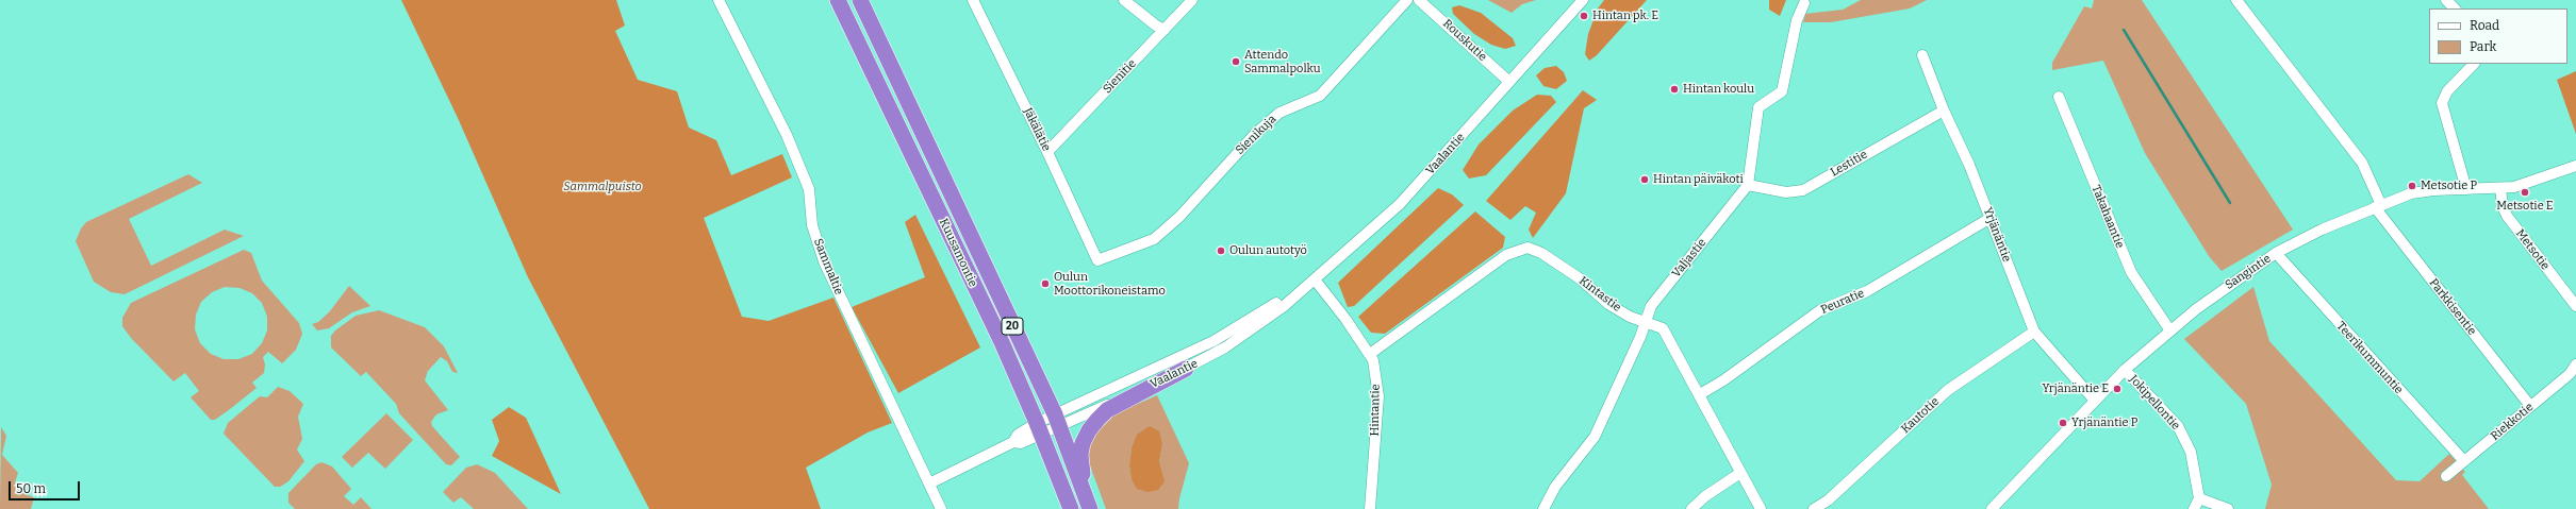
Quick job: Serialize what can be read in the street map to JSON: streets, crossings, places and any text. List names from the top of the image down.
{
  "streets": {
    "highway": ["Kuusamontie", "20"],
    "street": [
      "Rouskutie",
      "Sienitie",
      "Jäkälätie",
      "Sienikuja",
      "Vaalantie",
      "Lestitie",
      "Takahaantie",
      "Yrjänäntie",
      "Metsotie",
      "Valjastie",
      "Sammaltie",
      "Sangintie",
      "Kintastie",
      "Peuratie",
      "Parkkisentie",
      "Teerikummuntie",
      "Jokipellontie",
      "Hintantie",
      "Kautotie",
      "Riekkotie"
    ]
  },
  "crossings": [
    ["Rouskutie", "Vaalantie"],
    ["Sienitie", "Jäkälätie"],
    ["Jäkälätie", "Sienikuja"],
    ["Vaalantie", "Kuusamontie"],
    ["Vaalantie", "Hintantie"],
    ["Lestitie", "Yrjänäntie"],
    ["Lestitie", "Valjastie"],
    ["Takahaantie", "Sangintie"],
    ["Yrjänäntie", "Sangintie"],
    ["Yrjänäntie", "Peuratie"],
    ["Yrjänäntie", "Kautotie"],
    ["Metsotie", "Sangintie"],
    ["Valjastie", "Kintastie"],
    ["Sangintie", "Parkkisentie"],
    ["Sangintie", "Teerikummuntie"],
    ["Sangintie", "Jokipellontie"],
    ["Kintastie", "Peuratie"],
    ["Kintastie", "Hintantie"],
    ["Parkkisentie", "Riekkotie"],
    ["Teerikummuntie", "Riekkotie"]
  ],
  "parks": ["Sammalpuisto"],
  "places": [
    "Hintan pk. E",
    "Attendo Sammalpolku",
    "Hintan koulu",
    "Hintan päiväkoti",
    "Metsotie P",
    "Metsotie E",
    "Oulun autotyö",
    "Oulun Moottorikoneistamo",
    "Yrjänäntie E",
    "Yrjänäntie P"
  ],
  "legend": ["Road", "Park"],
  "scale_bar": "50 m"
}
